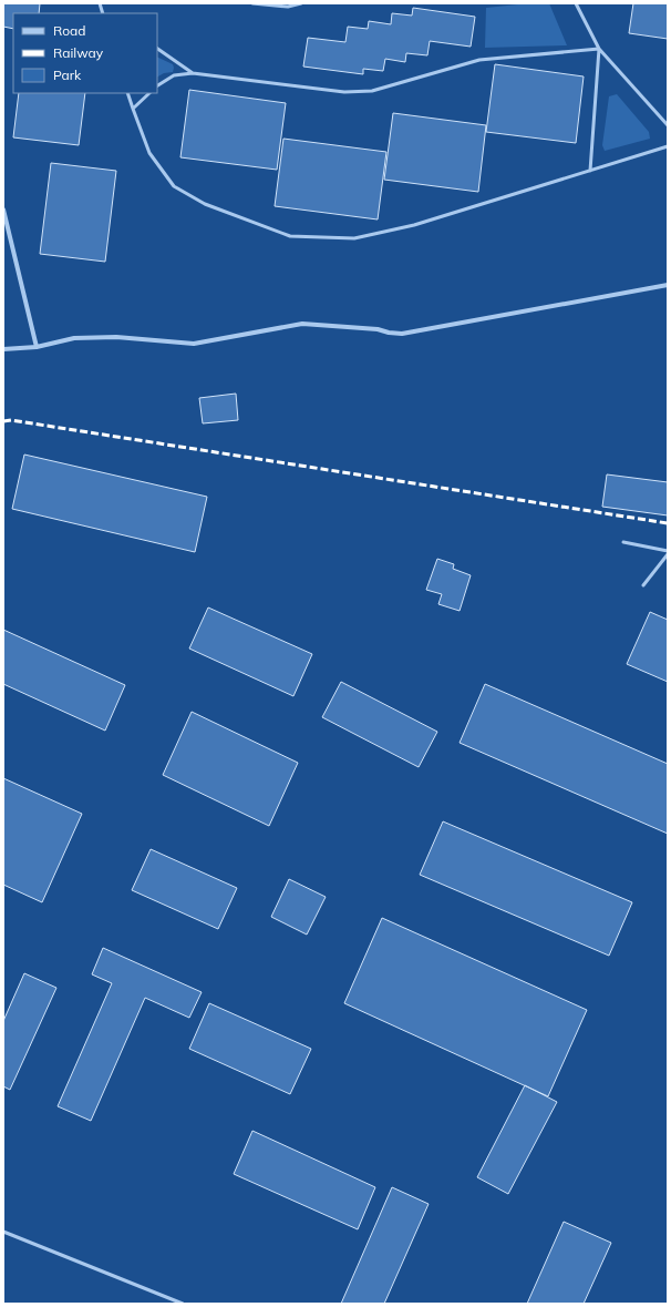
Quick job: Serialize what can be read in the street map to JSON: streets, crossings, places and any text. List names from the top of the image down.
{
  "legend": ["Road", "Railway", "Park"]
}
